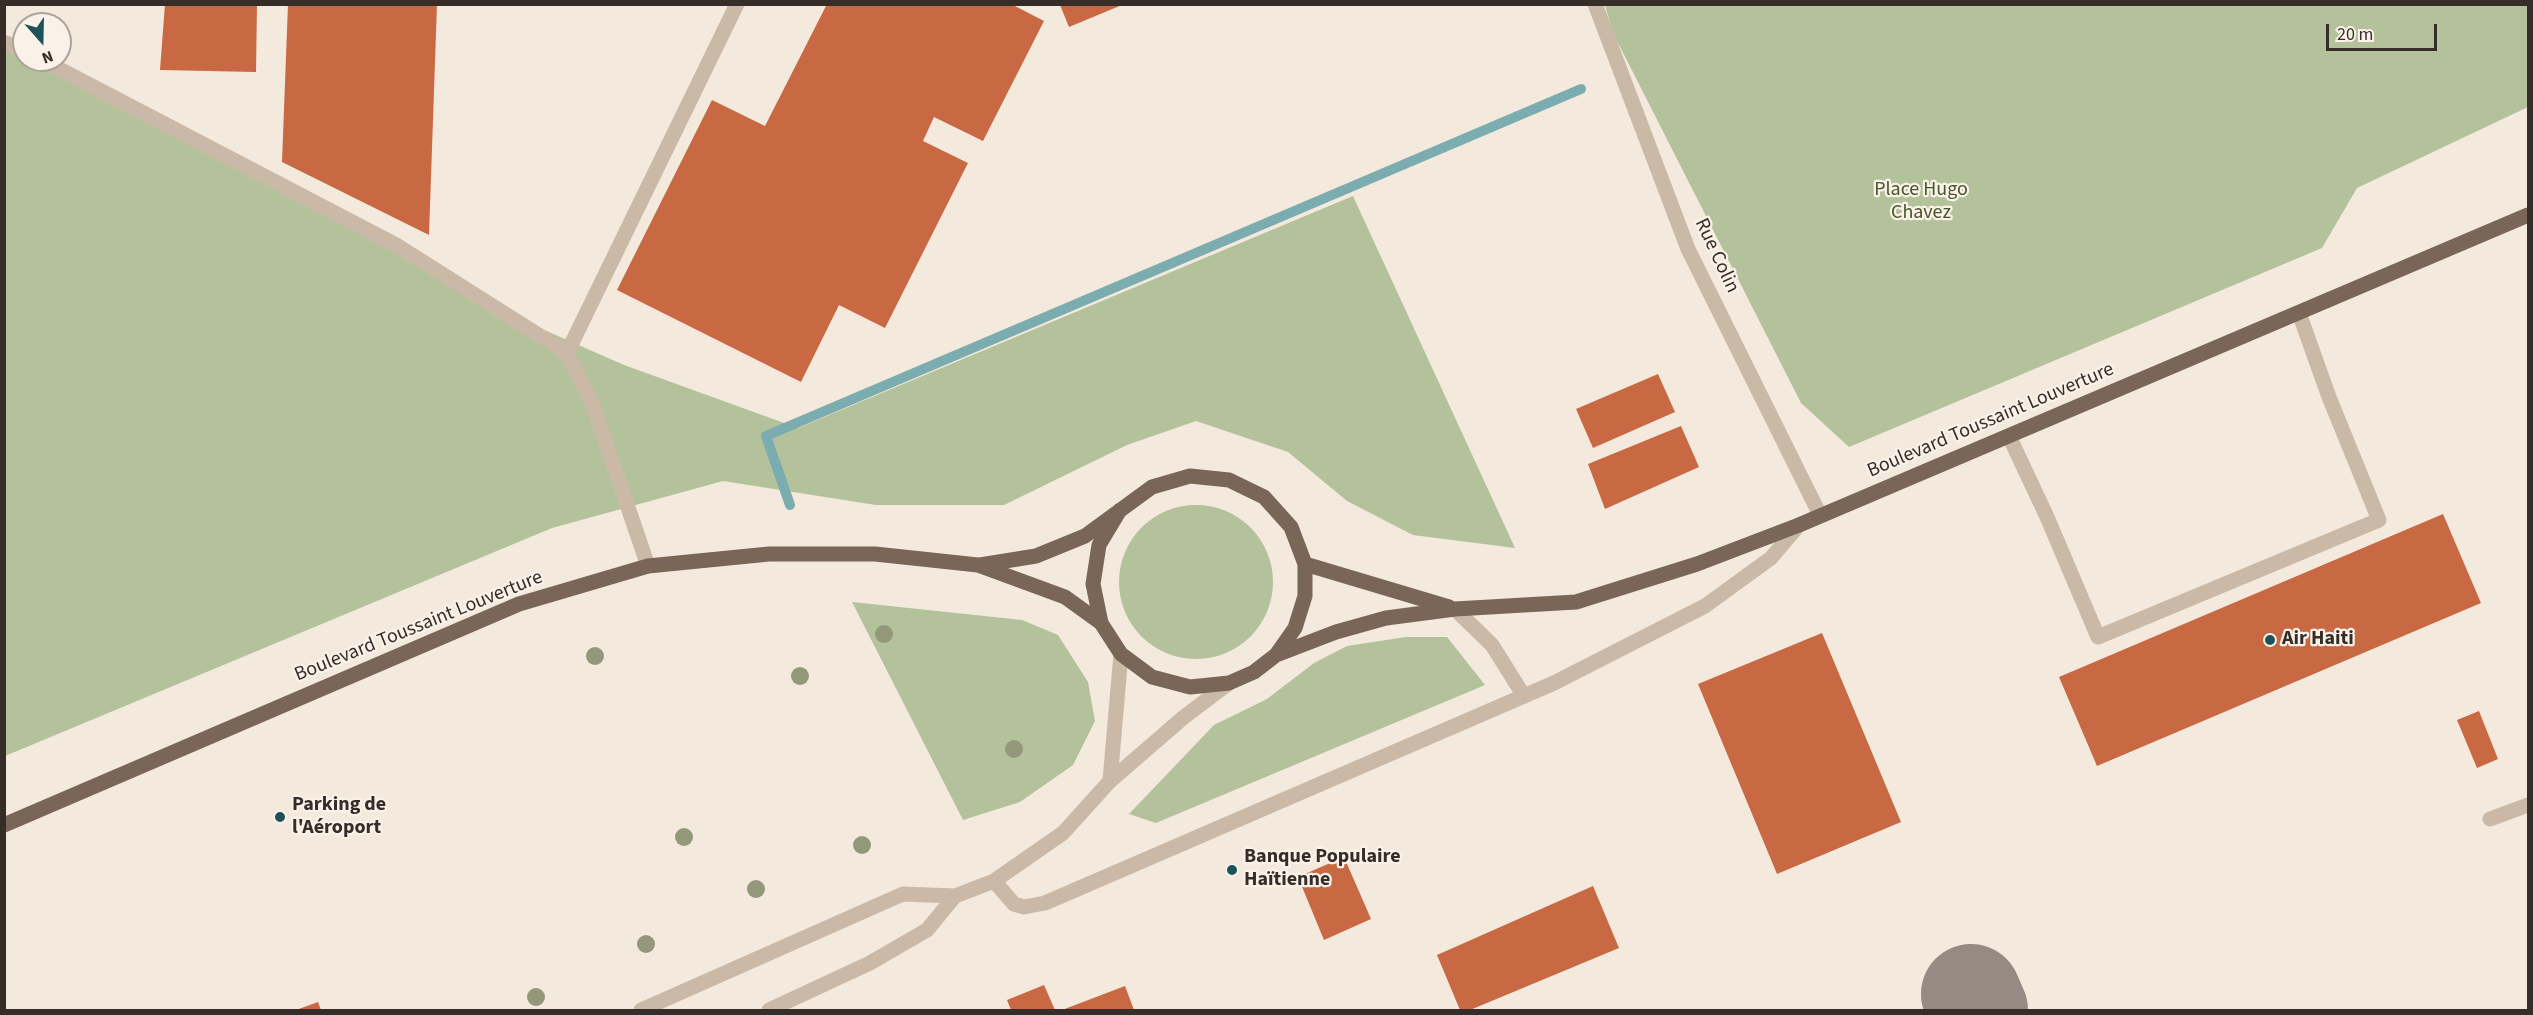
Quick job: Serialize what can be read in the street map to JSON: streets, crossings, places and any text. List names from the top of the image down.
{
  "streets": {
    "main road": ["Boulevard Toussaint Louverture"],
    "lane": ["Rue Colin"]
  },
  "crossings": [
    ["Rue Colin", "Boulevard Toussaint Louverture"]
  ],
  "parks": ["Place Hugo Chavez"],
  "places": ["Air Haiti", "Parking de l'Aéroport", "Banque Populaire Haïtienne"],
  "scale_bar": "20 m",
  "north": "bottom"
}
